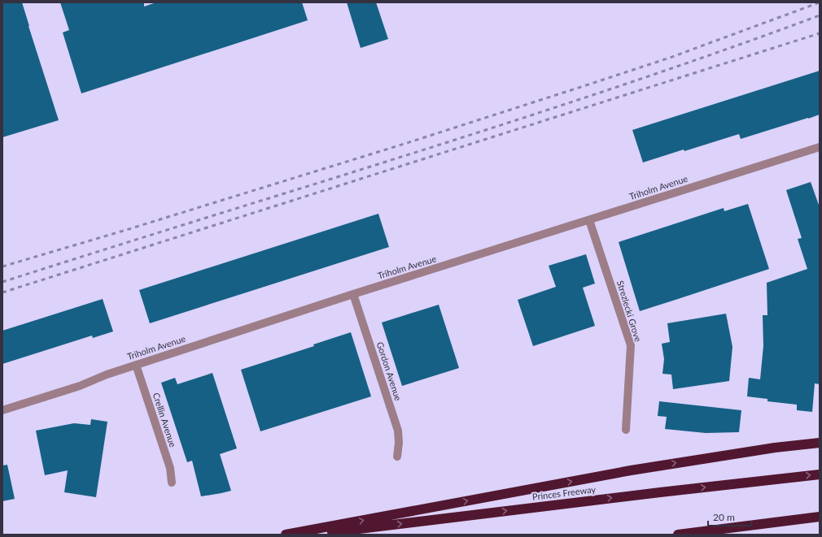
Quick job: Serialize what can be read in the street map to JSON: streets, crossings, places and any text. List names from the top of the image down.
{
  "streets": {
    "highway": ["Princes Freeway"],
    "street": [
      "Triholm Avenue",
      "Strezlecki Grove",
      "Gordon Avenue",
      "Crellin Avenue"
    ]
  },
  "crossings": [
    ["Triholm Avenue", "Strezlecki Grove"],
    ["Triholm Avenue", "Gordon Avenue"],
    ["Triholm Avenue", "Crellin Avenue"]
  ],
  "scale_bar": "20 m"
}
